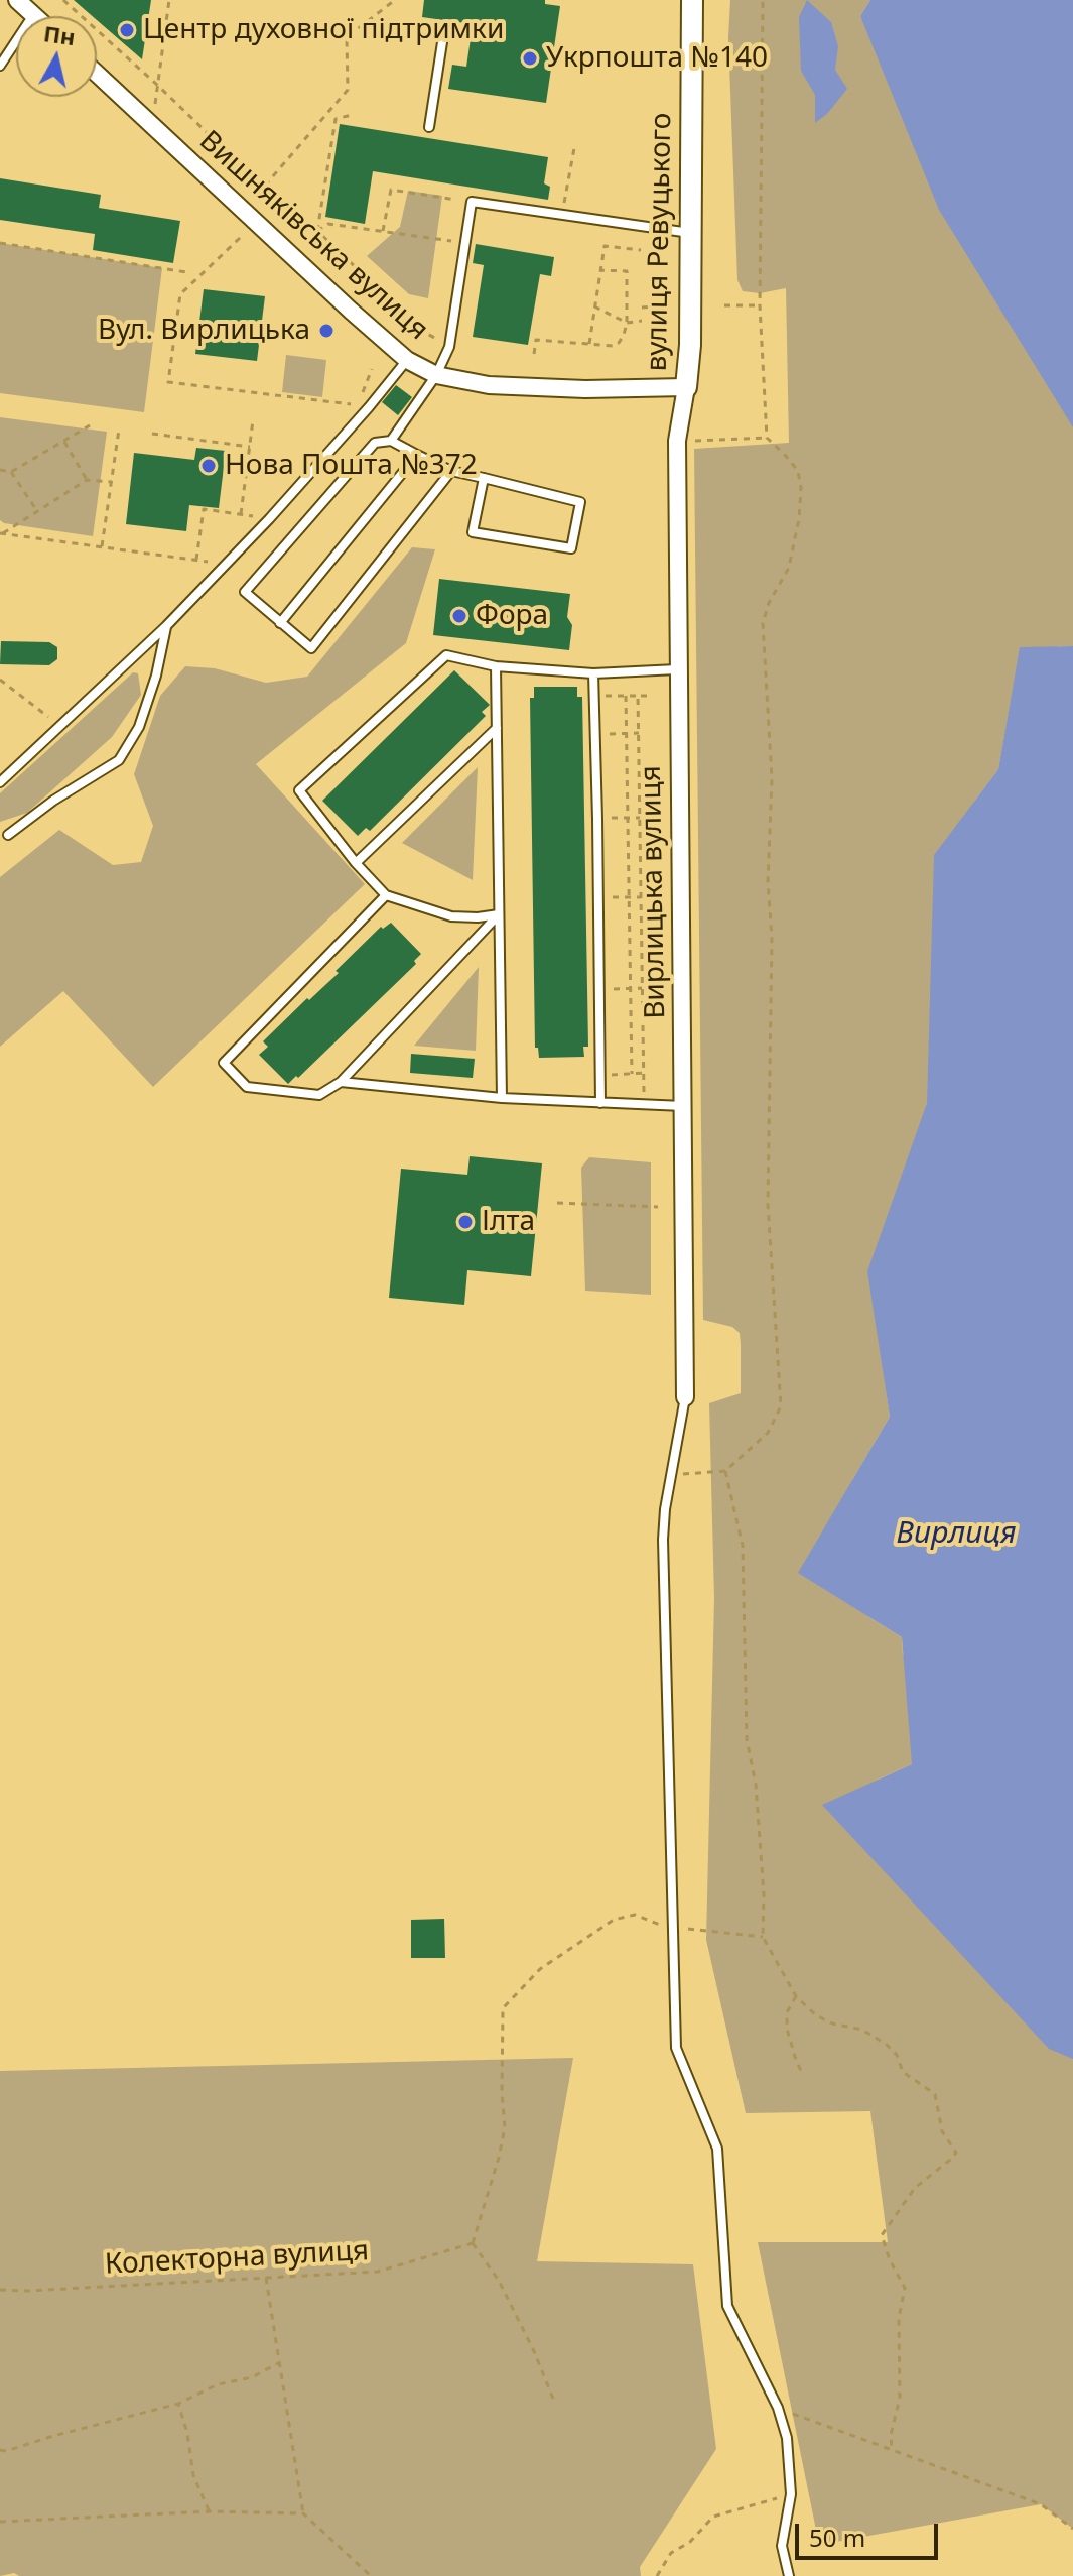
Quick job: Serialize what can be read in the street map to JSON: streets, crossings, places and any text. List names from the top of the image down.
{
  "streets": {
    "street": ["Вишняківська вулиця", "вулиця Ревуцького", "Вирлицька вулиця"],
    "path": ["Колекторна вулиця"]
  },
  "crossings": [
    ["Вишняківська вулиця", "вулиця Ревуцького"],
    ["Вишняківська вулиця", "Вирлицька вулиця"],
    ["вулиця Ревуцького", "Вирлицька вулиця"]
  ],
  "water": ["Вирлиця"],
  "places": [
    "Центр духовної підтримки",
    "Укрпошта №140",
    "Вул. Вирлицька",
    "Нова Пошта №372",
    "Фора",
    "Ілта"
  ],
  "scale_bar": "50 m",
  "north": "top"
}
